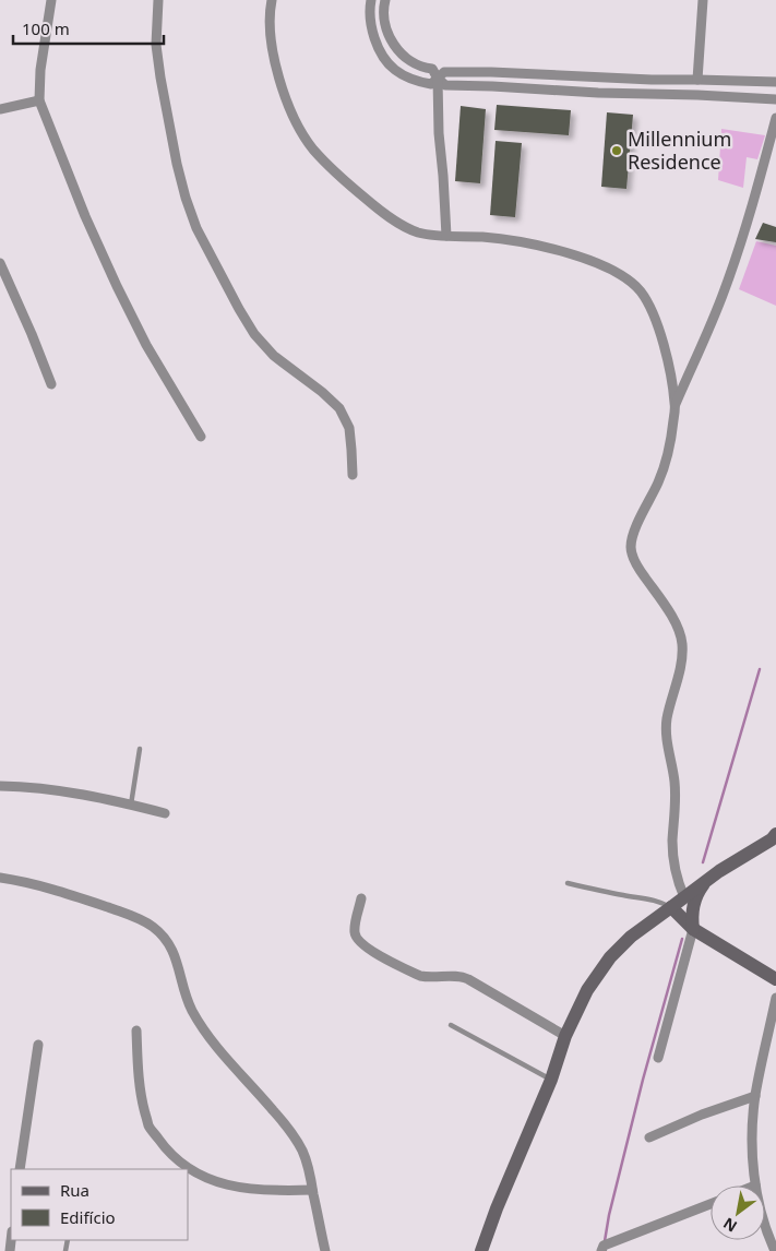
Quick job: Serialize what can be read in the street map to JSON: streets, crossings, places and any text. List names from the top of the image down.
{
  "places": ["Millennium Residence"],
  "legend": ["Rua", "Edifício"],
  "scale_bar": "100 m",
  "north": "bottom left"
}
